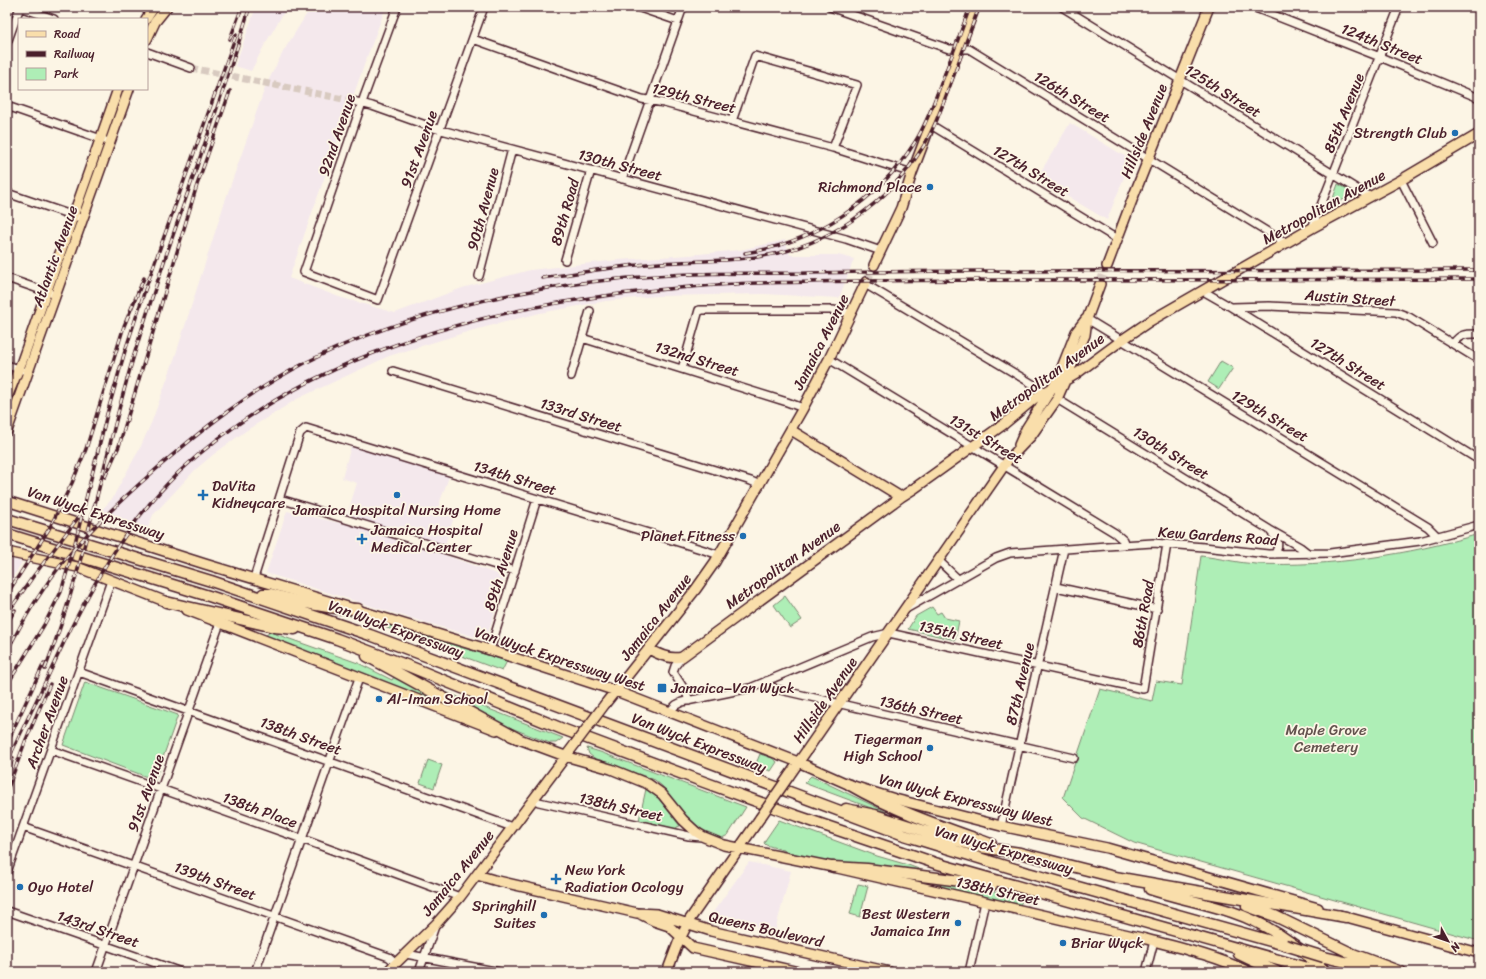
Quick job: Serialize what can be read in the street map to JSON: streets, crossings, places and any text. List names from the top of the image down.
{
  "streets": {
    "highway": ["Van Wyck Expressway"],
    "main road": [
      "Hillside Avenue",
      "Metropolitan Avenue",
      "Atlantic Avenue",
      "Jamaica Avenue",
      "Van Wyck Expressway West",
      "138th Street",
      "Queens Boulevard"
    ],
    "street": [
      "124th Street",
      "125th Street",
      "126th Street",
      "129th Street",
      "85th Avenue",
      "92nd Avenue",
      "91st Avenue",
      "130th Street",
      "127th Street",
      "90th Avenue",
      "89th Road",
      "Austin Street",
      "132nd Street",
      "133rd Street",
      "131st Street",
      "134th Street",
      "Kew Gardens Road",
      "89th Avenue",
      "86th Road",
      "135th Street",
      "87th Avenue",
      "136th Street",
      "Archer Avenue",
      "138th Place",
      "139th Street",
      "143rd Street"
    ]
  },
  "crossings": [
    ["124th Street", "85th Avenue"],
    ["125th Street", "85th Avenue"],
    ["125th Street", "Hillside Avenue"],
    ["125th Street", "Metropolitan Avenue"],
    ["126th Street", "Hillside Avenue"],
    ["126th Street", "Metropolitan Avenue"],
    ["129th Street", "Hillside Avenue"],
    ["129th Street", "91st Avenue"],
    ["129th Street", "Metropolitan Avenue"],
    ["129th Street", "Kew Gardens Road"],
    ["85th Avenue", "Metropolitan Avenue"],
    ["Hillside Avenue", "130th Street"],
    ["Hillside Avenue", "127th Street"],
    ["Hillside Avenue", "Metropolitan Avenue"],
    ["Hillside Avenue", "131st Street"],
    ["Hillside Avenue", "Kew Gardens Road"],
    ["Hillside Avenue", "135th Street"],
    ["Hillside Avenue", "Van Wyck Expressway West"],
    ["Hillside Avenue", "136th Street"],
    ["Hillside Avenue", "138th Street"],
    ["Hillside Avenue", "Queens Boulevard"],
    ["92nd Avenue", "91st Avenue"],
    ["92nd Avenue", "130th Street"],
    ["91st Avenue", "130th Street"],
    ["91st Avenue", "138th Street"],
    ["91st Avenue", "138th Place"],
    ["91st Avenue", "139th Street"],
    ["91st Avenue", "143rd Street"],
    ["130th Street", "90th Avenue"],
    ["130th Street", "89th Road"],
    ["130th Street", "Kew Gardens Road"],
    ["127th Street", "Metropolitan Avenue"],
    ["127th Street", "Austin Street"],
    ["Metropolitan Avenue", "131st Street"],
    ["Jamaica Avenue", "132nd Street"],
    ["Jamaica Avenue", "133rd Street"],
    ["Jamaica Avenue", "131st Street"],
    ["Jamaica Avenue", "134th Street"],
    ["Jamaica Avenue", "Van Wyck Expressway West"],
    ["Jamaica Avenue", "138th Street"],
    ["Jamaica Avenue", "138th Place"],
    ["Jamaica Avenue", "139th Street"],
    ["Jamaica Avenue", "Queens Boulevard"],
    ["131st Street", "Kew Gardens Road"],
    ["134th Street", "89th Avenue"],
    ["Van Wyck Expressway", "Van Wyck Expressway West"],
    ["Kew Gardens Road", "86th Road"],
    ["Kew Gardens Road", "87th Avenue"],
    ["89th Avenue", "Van Wyck Expressway West"],
    ["86th Road", "135th Street"],
    ["135th Street", "87th Avenue"],
    ["Van Wyck Expressway West", "87th Avenue"],
    ["87th Avenue", "136th Street"],
    ["Archer Avenue", "138th Street"],
    ["Archer Avenue", "138th Place"],
    ["Archer Avenue", "139th Street"]
  ],
  "parks": ["Maple Grove Cemetery"],
  "places": {
    "other": [
      "Strength Club",
      "Richmond Place",
      "Jamaica Hospital Nursing Home",
      "Planet Fitness",
      "Al-Iman School",
      "Tiegerman High School",
      "Oyo Hotel",
      "Springhill Suites",
      "Best Western Jamaica Inn",
      "Briar Wyck"
    ],
    "health": ["DaVita Kidneycare", "Jamaica Hospital Medical Center", "New York Radiation Ocology"],
    "transit": ["Jamaica–Van Wyck"]
  },
  "legend": ["Road", "Railway", "Park"],
  "north": "bottom right"
}
